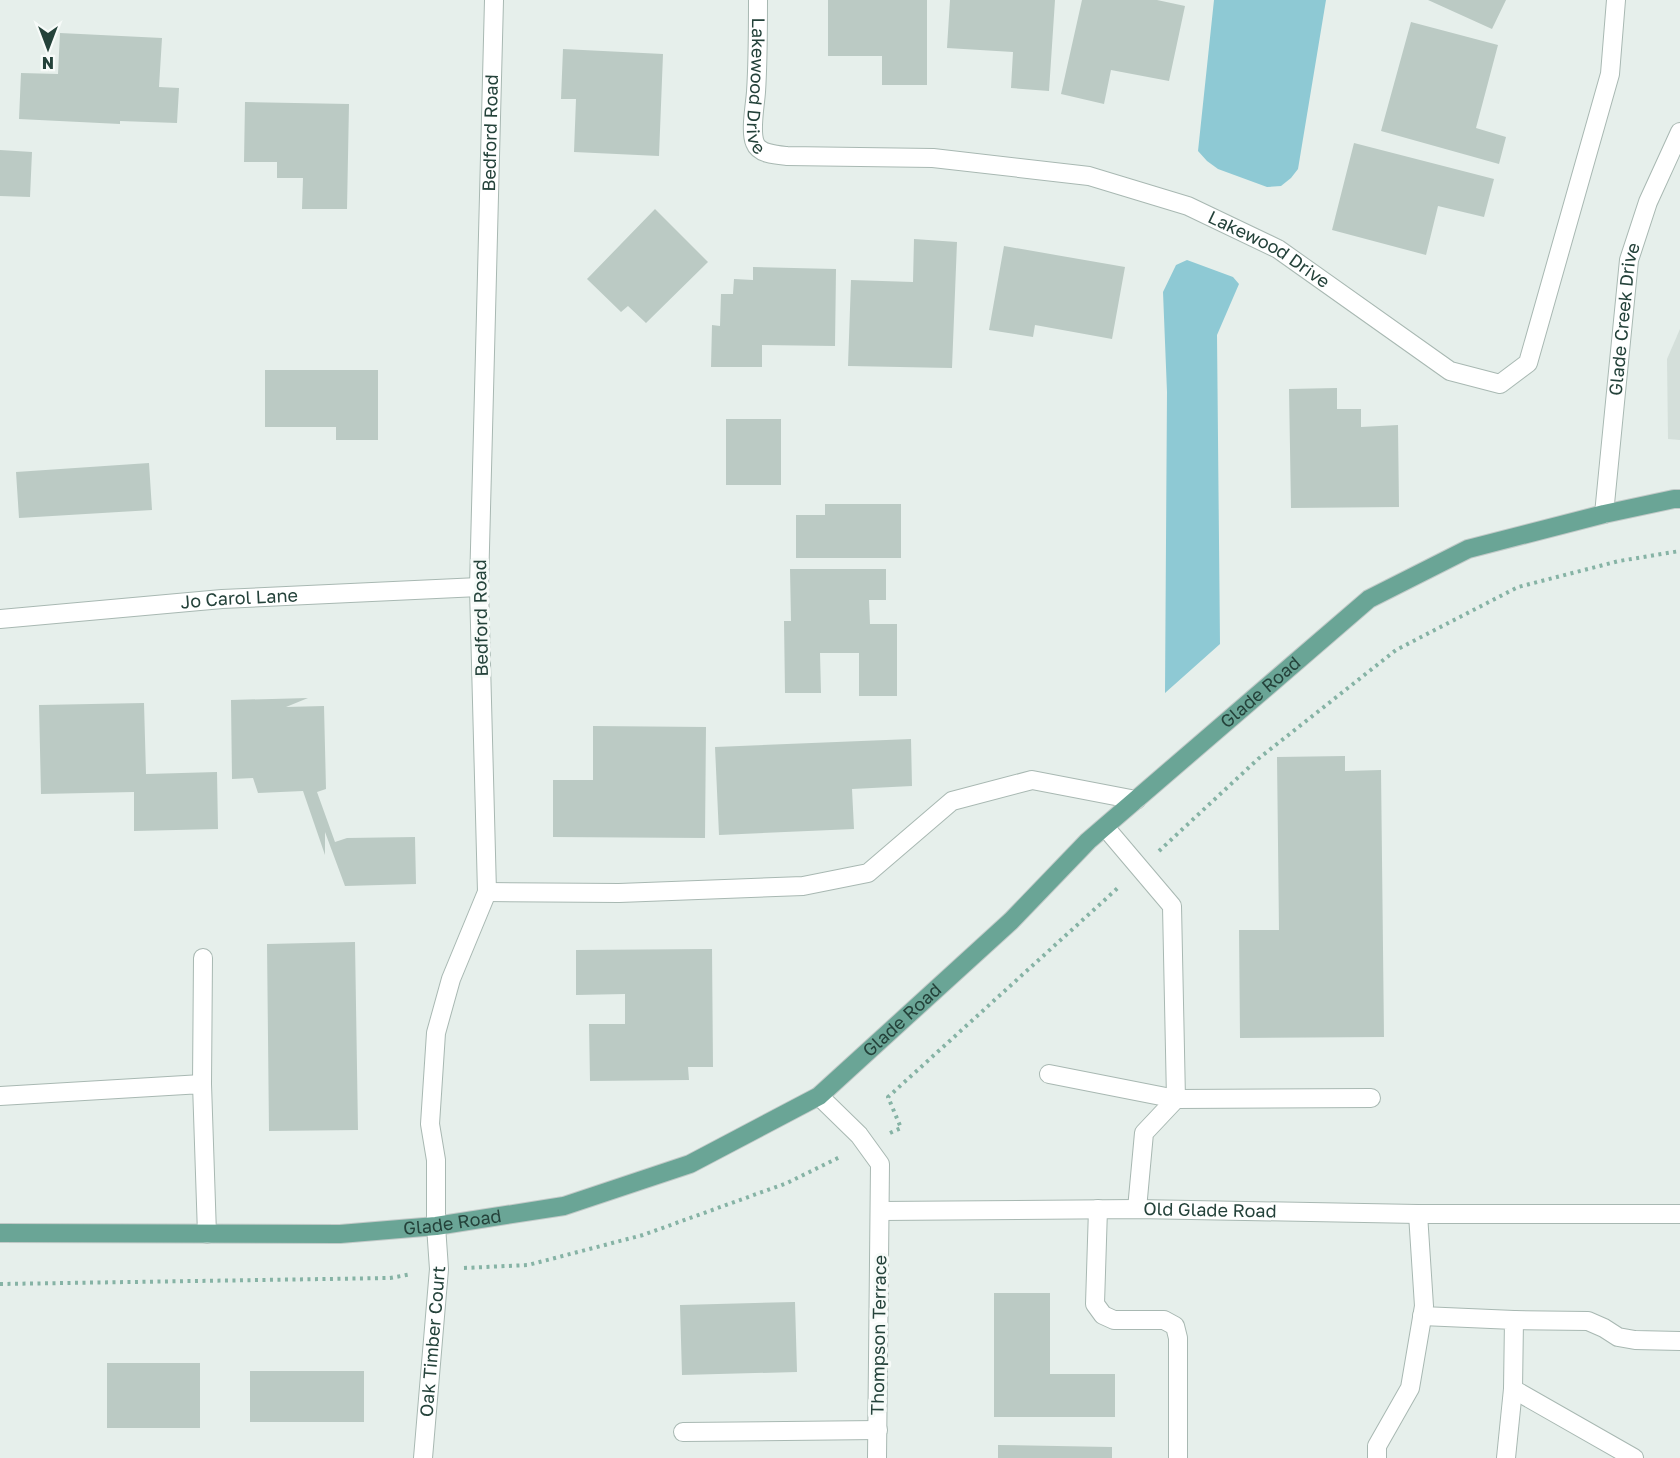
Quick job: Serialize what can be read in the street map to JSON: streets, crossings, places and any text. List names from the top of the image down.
{
  "streets": {
    "main road": ["Glade Road"],
    "street": [
      "Lakewood Drive",
      "Bedford Road",
      "Glade Creek Drive",
      "Jo Carol Lane",
      "Old Glade Road",
      "Thompson Terrace",
      "Oak Timber Court"
    ]
  },
  "crossings": [
    ["Bedford Road", "Jo Carol Lane"],
    ["Bedford Road", "Glade Road"],
    ["Bedford Road", "Oak Timber Court"],
    ["Glade Creek Drive", "Glade Road"],
    ["Glade Road", "Oak Timber Court"],
    ["Old Glade Road", "Thompson Terrace"]
  ],
  "north": "bottom"
}
